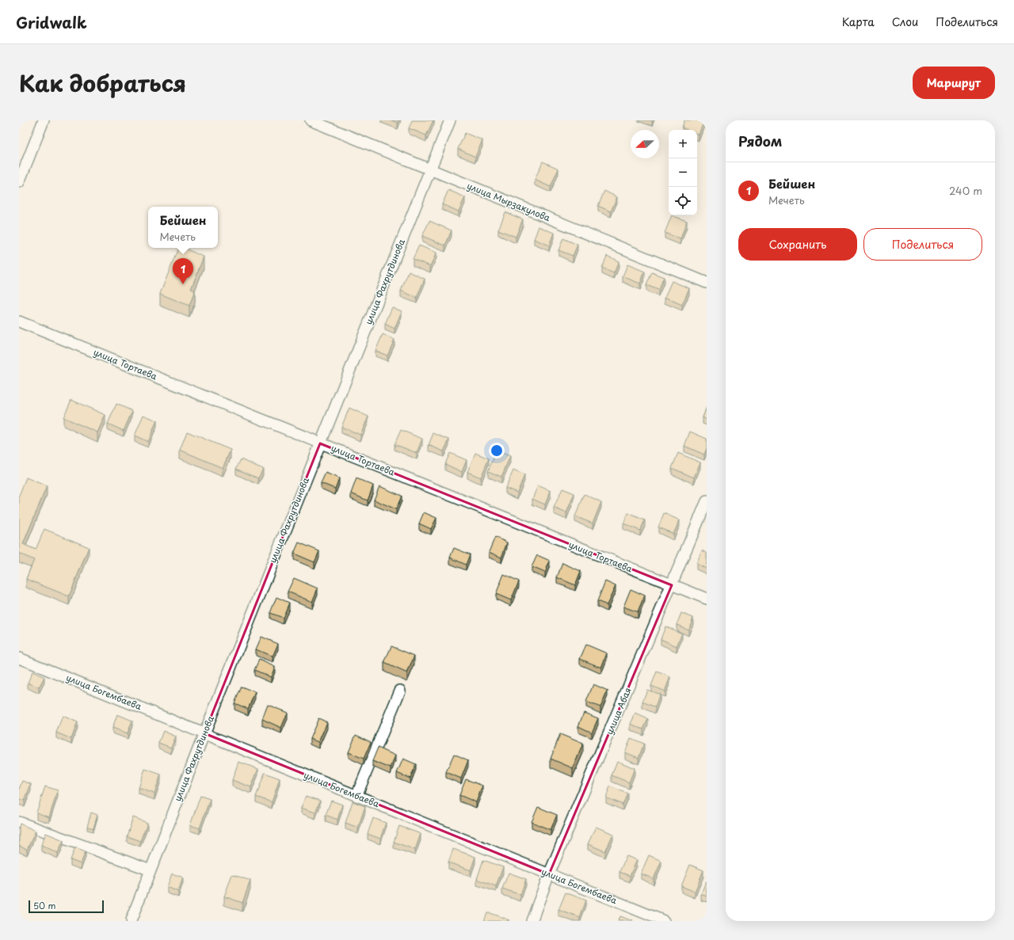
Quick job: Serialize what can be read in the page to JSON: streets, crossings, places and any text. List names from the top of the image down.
{
  "streets": {
    "street": [
      "улица Мырзакулова",
      "улица Фахрутдинова",
      "улица Тортаева",
      "улица Богембаева",
      "улица Абая"
    ]
  },
  "crossings": [
    ["улица Мырзакулова", "улица Фахрутдинова"],
    ["улица Фахрутдинова", "улица Тортаева"],
    ["улица Фахрутдинова", "улица Богембаева"],
    ["улица Тортаева", "улица Абая"],
    ["улица Богембаева", "улица Абая"]
  ],
  "scale_bar": "50 m",
  "north": "left",
  "page": {
    "header": "Gridwalk",
    "nav": ["Карта", "Слои", "Поделиться"],
    "title": "Как добраться",
    "buttons": [
      "Маршрут",
      ["Сохранить", "Поделиться"]
    ],
    "heading": "Рядом",
    "map_buttons": ["+", "−"],
    "list": [
      {
        "mark": "1",
        "name": "Бейшен",
        "note": "Мечеть",
        "value": "240 m"
      }
    ],
    "popup": ["Бейшен", "Мечеть"],
    "pins": "1",
    "scale": "50 m"
  }
}
